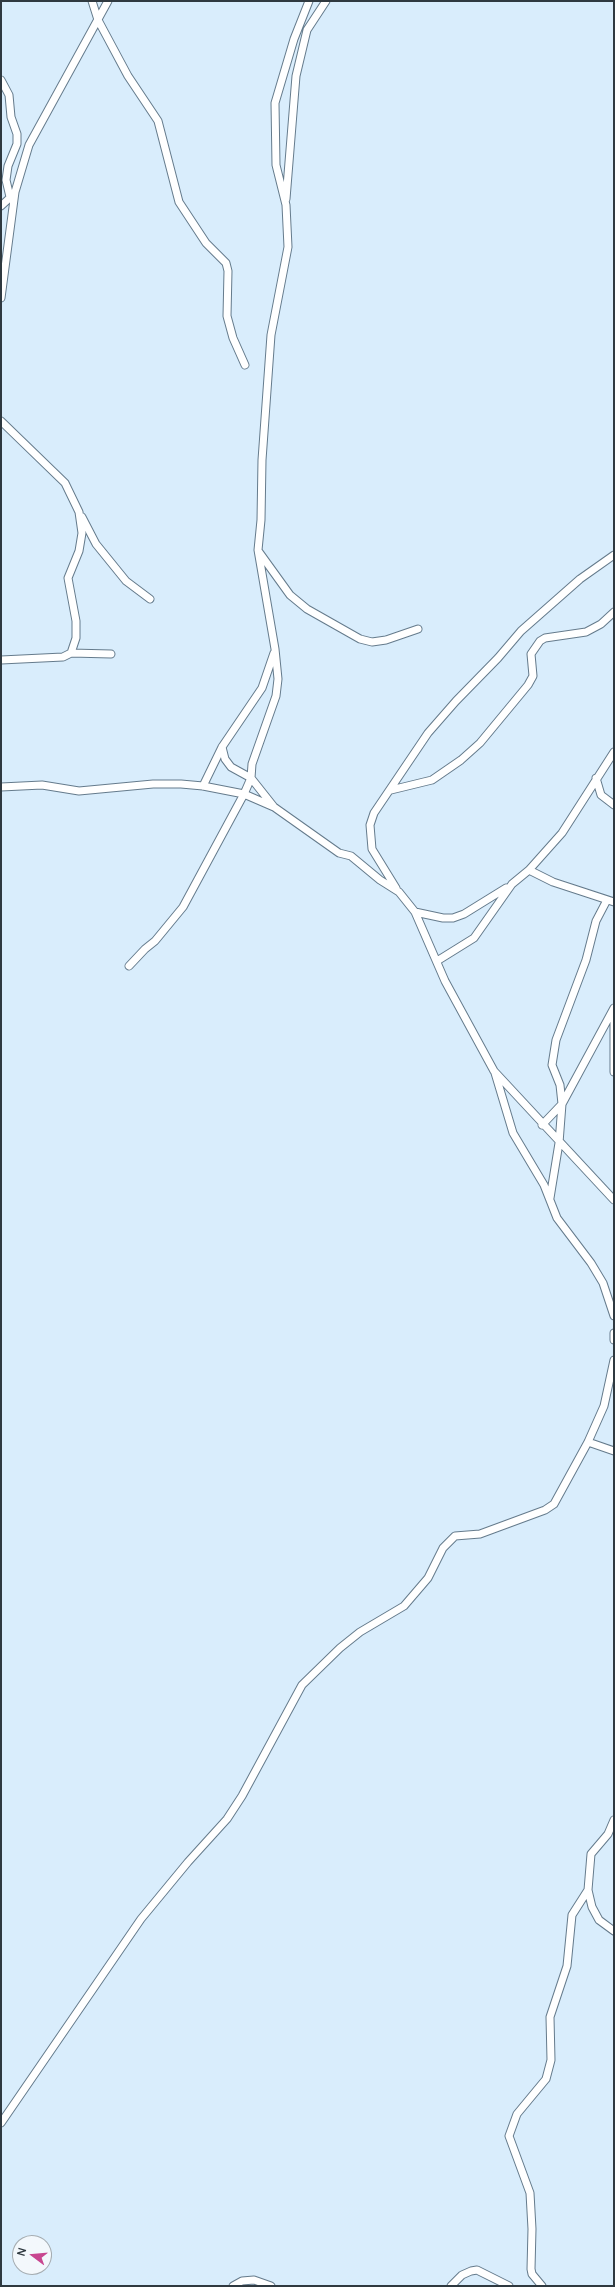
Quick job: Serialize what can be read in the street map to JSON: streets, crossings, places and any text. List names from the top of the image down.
{
  "north": "left"
}
